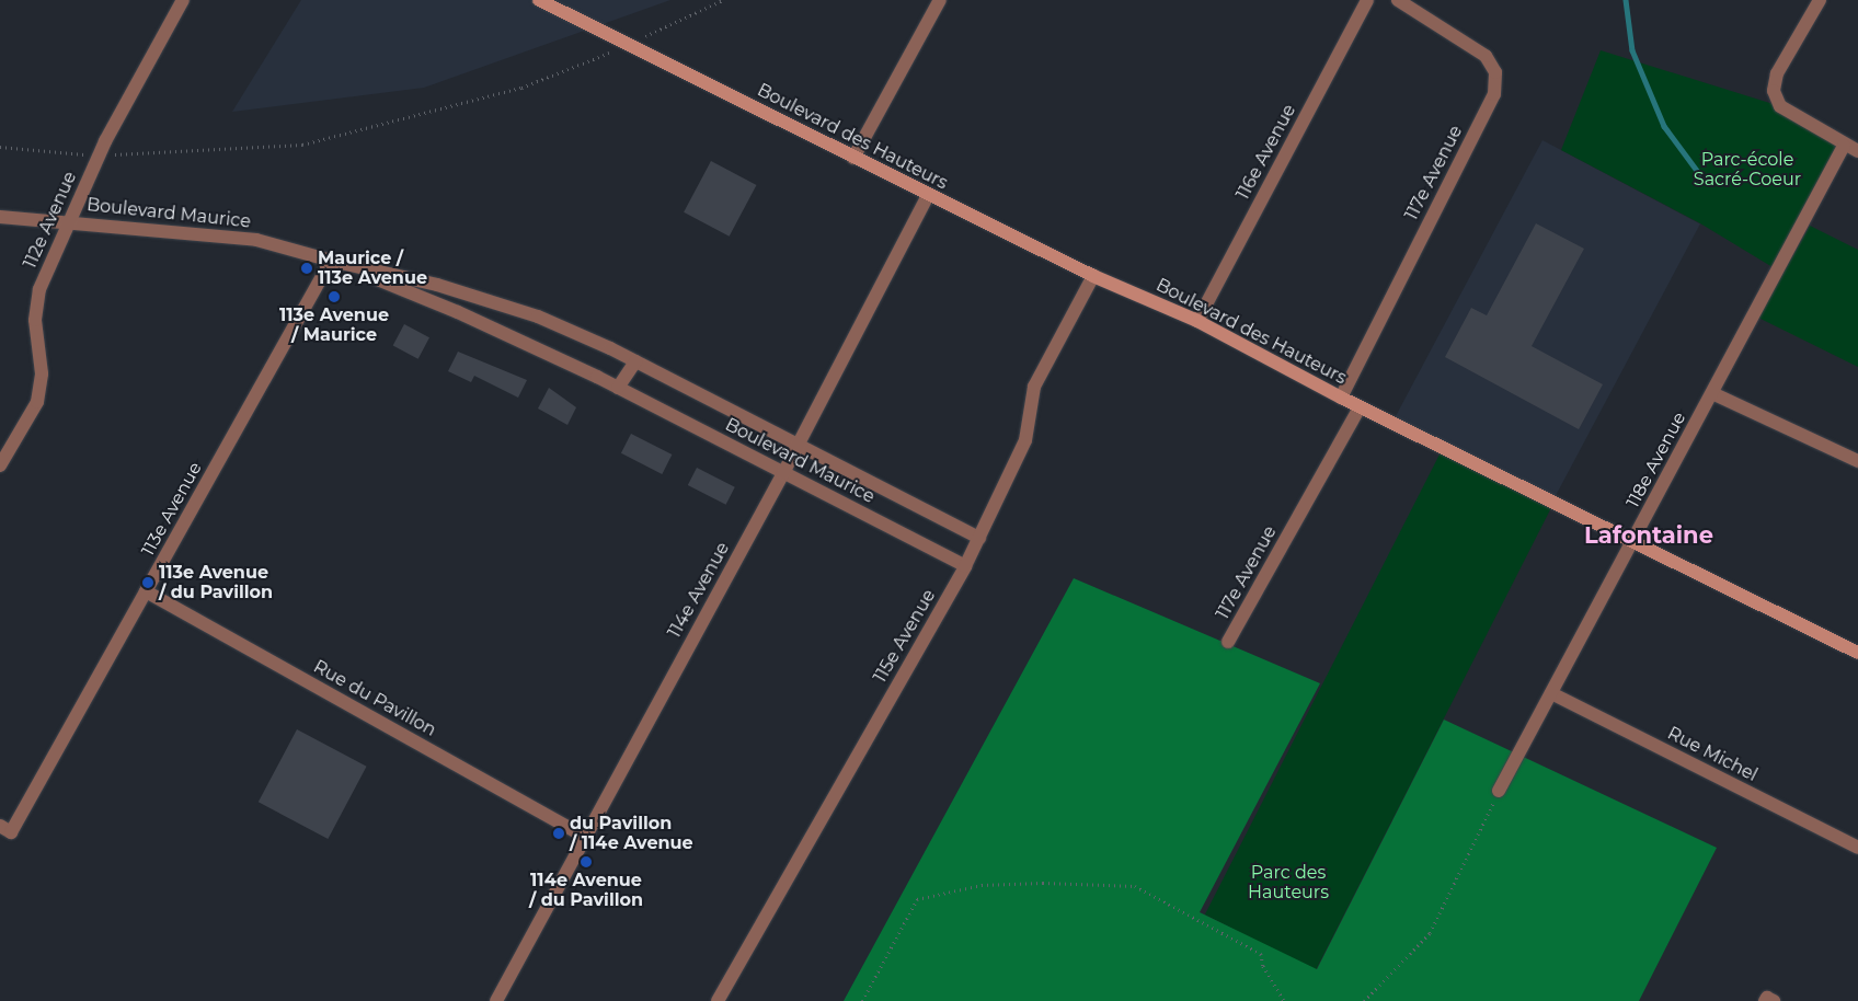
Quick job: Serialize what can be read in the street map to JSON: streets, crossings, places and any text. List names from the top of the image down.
{
  "streets": {
    "main road": ["Boulevard des Hauteurs"],
    "street": [
      "116e Avenue",
      "117e Avenue",
      "Boulevard Maurice",
      "112e Avenue",
      "118e Avenue",
      "113e Avenue",
      "114e Avenue",
      "115e Avenue",
      "Rue du Pavillon",
      "Rue Michel"
    ]
  },
  "crossings": [
    ["Boulevard des Hauteurs", "116e Avenue"],
    ["Boulevard des Hauteurs", "117e Avenue"],
    ["Boulevard des Hauteurs", "118e Avenue"],
    ["Boulevard des Hauteurs", "114e Avenue"],
    ["Boulevard des Hauteurs", "115e Avenue"],
    ["Boulevard Maurice", "112e Avenue"],
    ["Boulevard Maurice", "113e Avenue"],
    ["Boulevard Maurice", "114e Avenue"],
    ["Boulevard Maurice", "115e Avenue"],
    ["118e Avenue", "Rue Michel"],
    ["113e Avenue", "Rue du Pavillon"],
    ["114e Avenue", "Rue du Pavillon"]
  ],
  "districts": ["Lafontaine"],
  "parks": ["Parc-école Sacré-Coeur", "Parc des Hauteurs"],
  "places": [
    "Maurice / 113e Avenue",
    "113e Avenue / Maurice",
    "113e Avenue / du Pavillon",
    "du Pavillon / 114e Avenue",
    "114e Avenue / du Pavillon"
  ]
}
